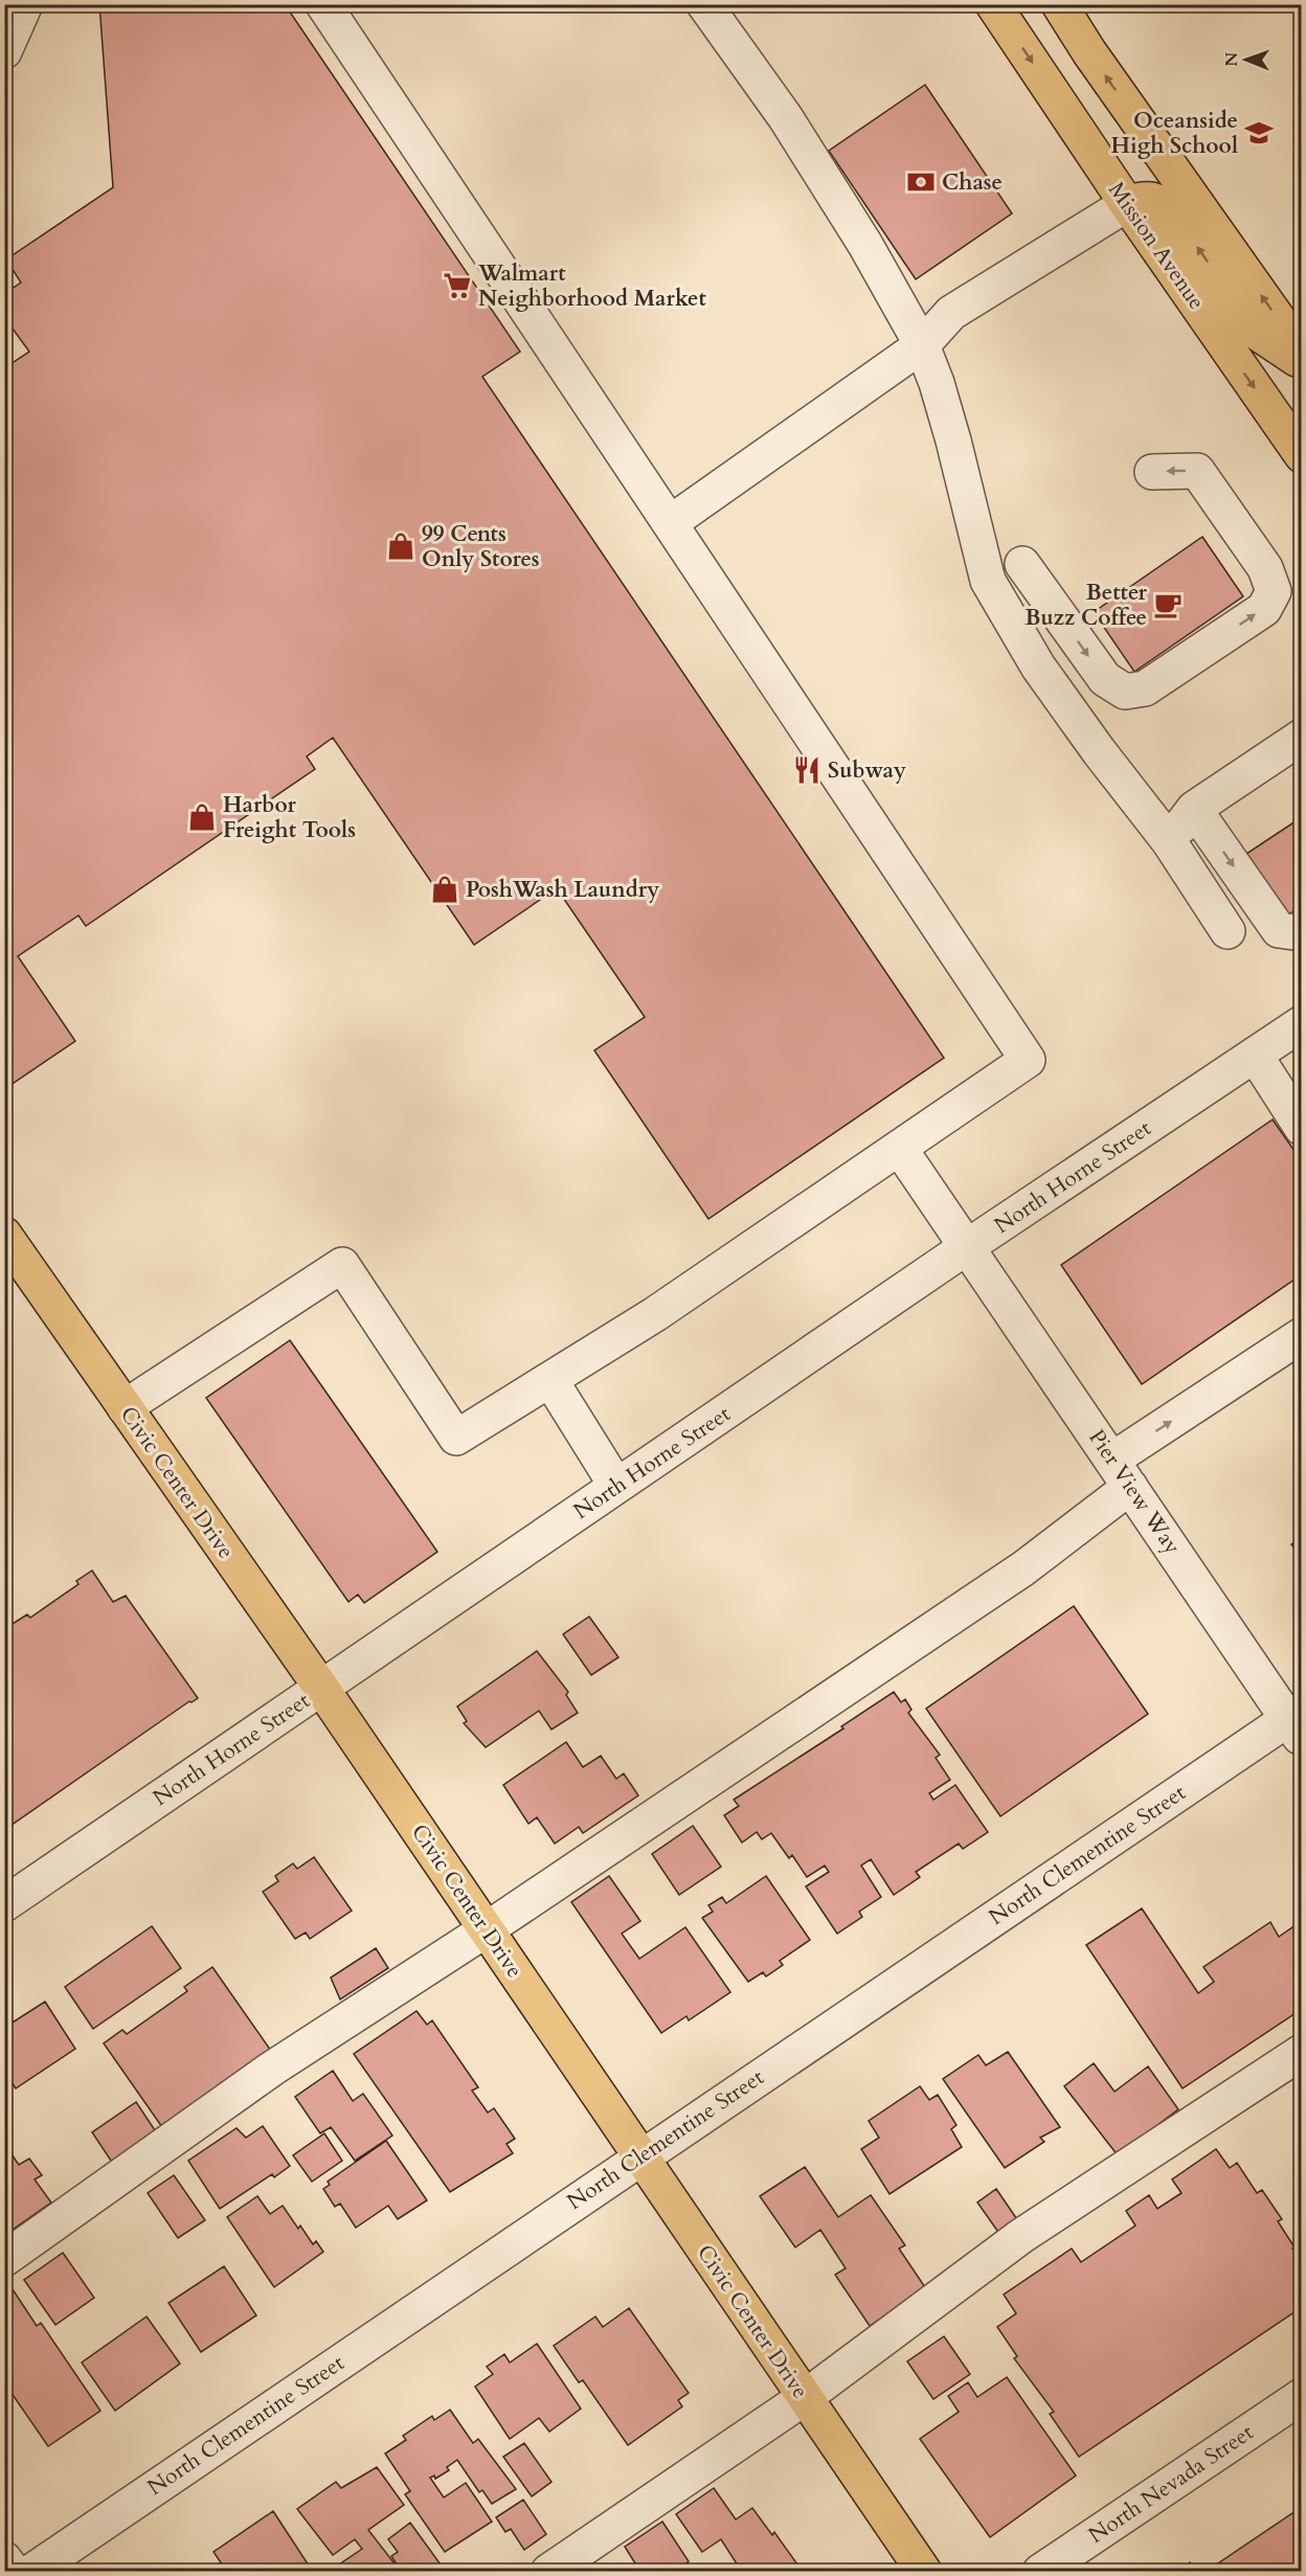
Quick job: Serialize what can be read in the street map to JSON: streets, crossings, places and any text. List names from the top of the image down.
{
  "streets": {
    "main road": ["Mission Avenue", "Civic Center Drive"],
    "street": [
      "North Horne Street",
      "Pier View Way",
      "North Clementine Street",
      "North Nevada Street"
    ]
  },
  "crossings": [
    ["North Horne Street", "Civic Center Drive"],
    ["North Horne Street", "Pier View Way"],
    ["Civic Center Drive", "North Clementine Street"],
    ["Pier View Way", "North Clementine Street"]
  ],
  "places": {
    "school or university": ["Oceanside High School"],
    "bank": ["Chase"],
    "supermarket": ["Walmart Neighborhood Market"],
    "shop": ["99 Cents Only Stores", "Harbor Freight Tools", "PoshWash Laundry"],
    "cafe": ["Better Buzz Coffee"],
    "restaurant": ["Subway"]
  },
  "north": "left"
}
